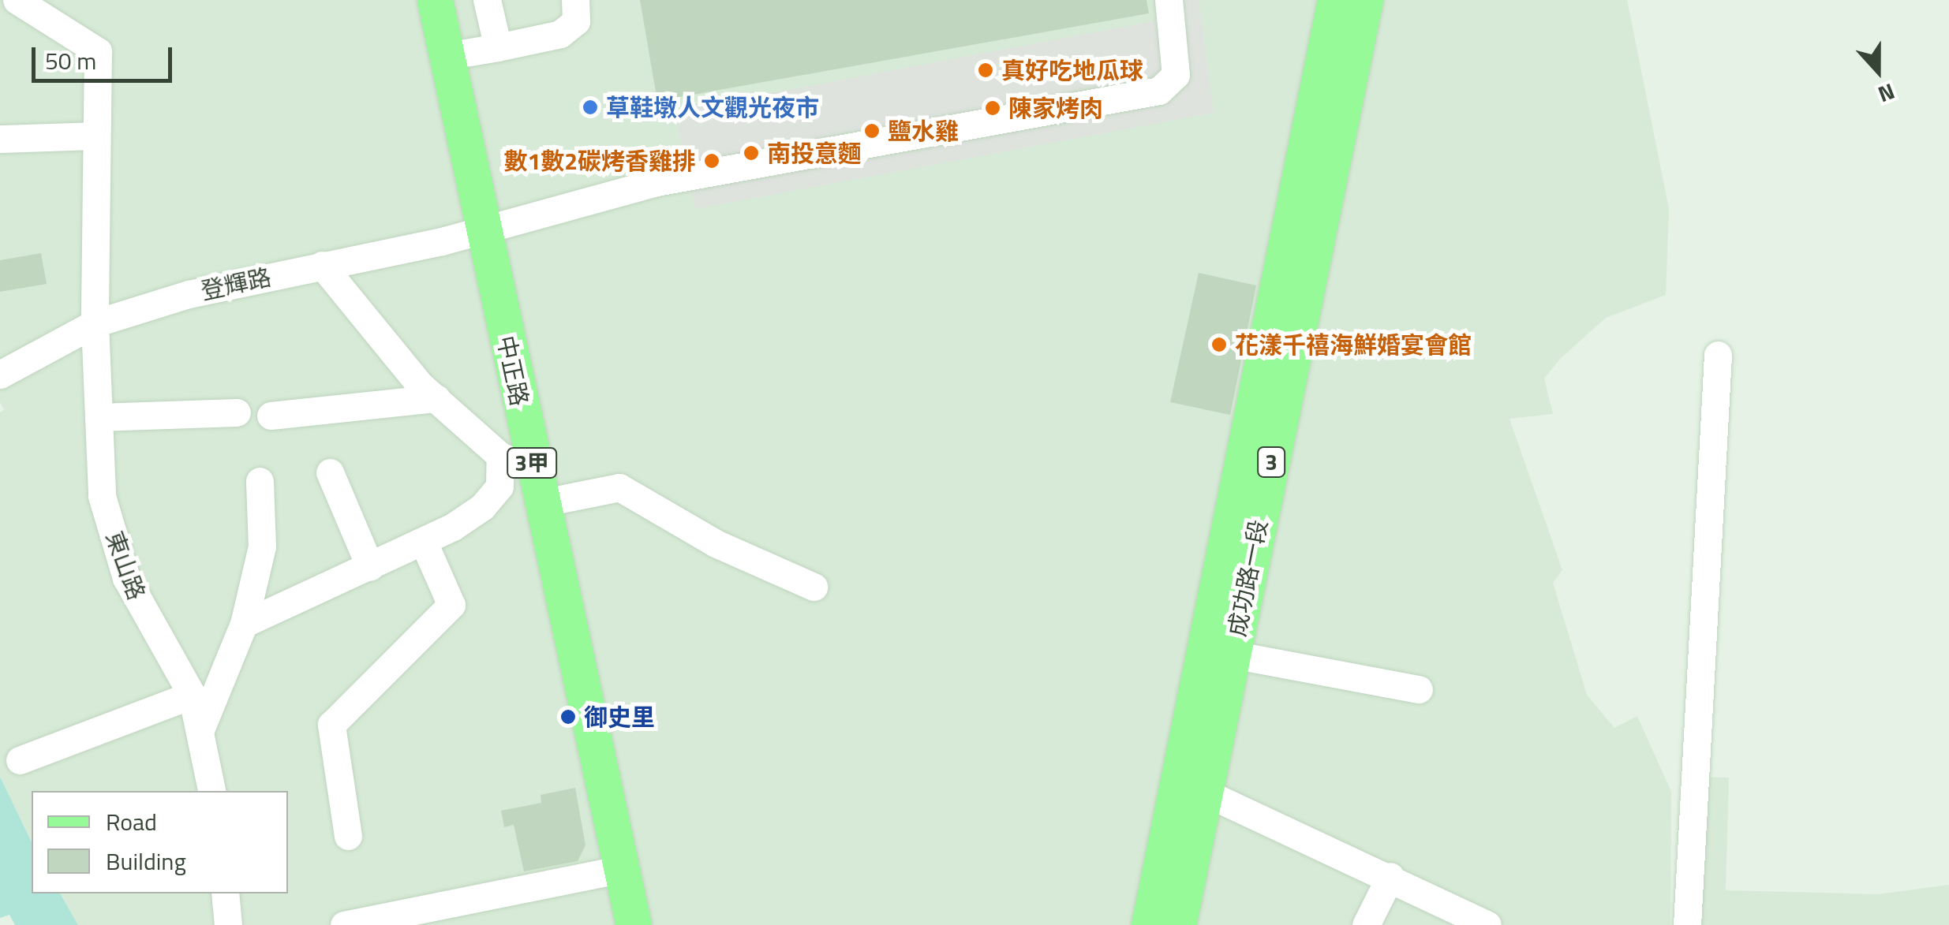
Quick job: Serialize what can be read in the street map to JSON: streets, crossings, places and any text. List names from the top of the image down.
{
  "streets": {
    "main road": [
      "中正路",
      "3",
      "3甲",
      "成功路一段"
    ],
    "street": ["登輝路", "東山路"]
  },
  "crossings": [
    ["登輝路", "中正路"],
    ["登輝路", "東山路"]
  ],
  "places": [
    "真好吃地瓜球",
    "草鞋墩人文觀光夜市",
    "陳家烤肉",
    "鹽水雞",
    "南投意麵",
    "數1數2碳烤香雞排",
    "花漾千禧海鮮婚宴會館",
    "御史里"
  ],
  "legend": ["Road", "Building"],
  "scale_bar": "50 m",
  "north": "bottom"
}
